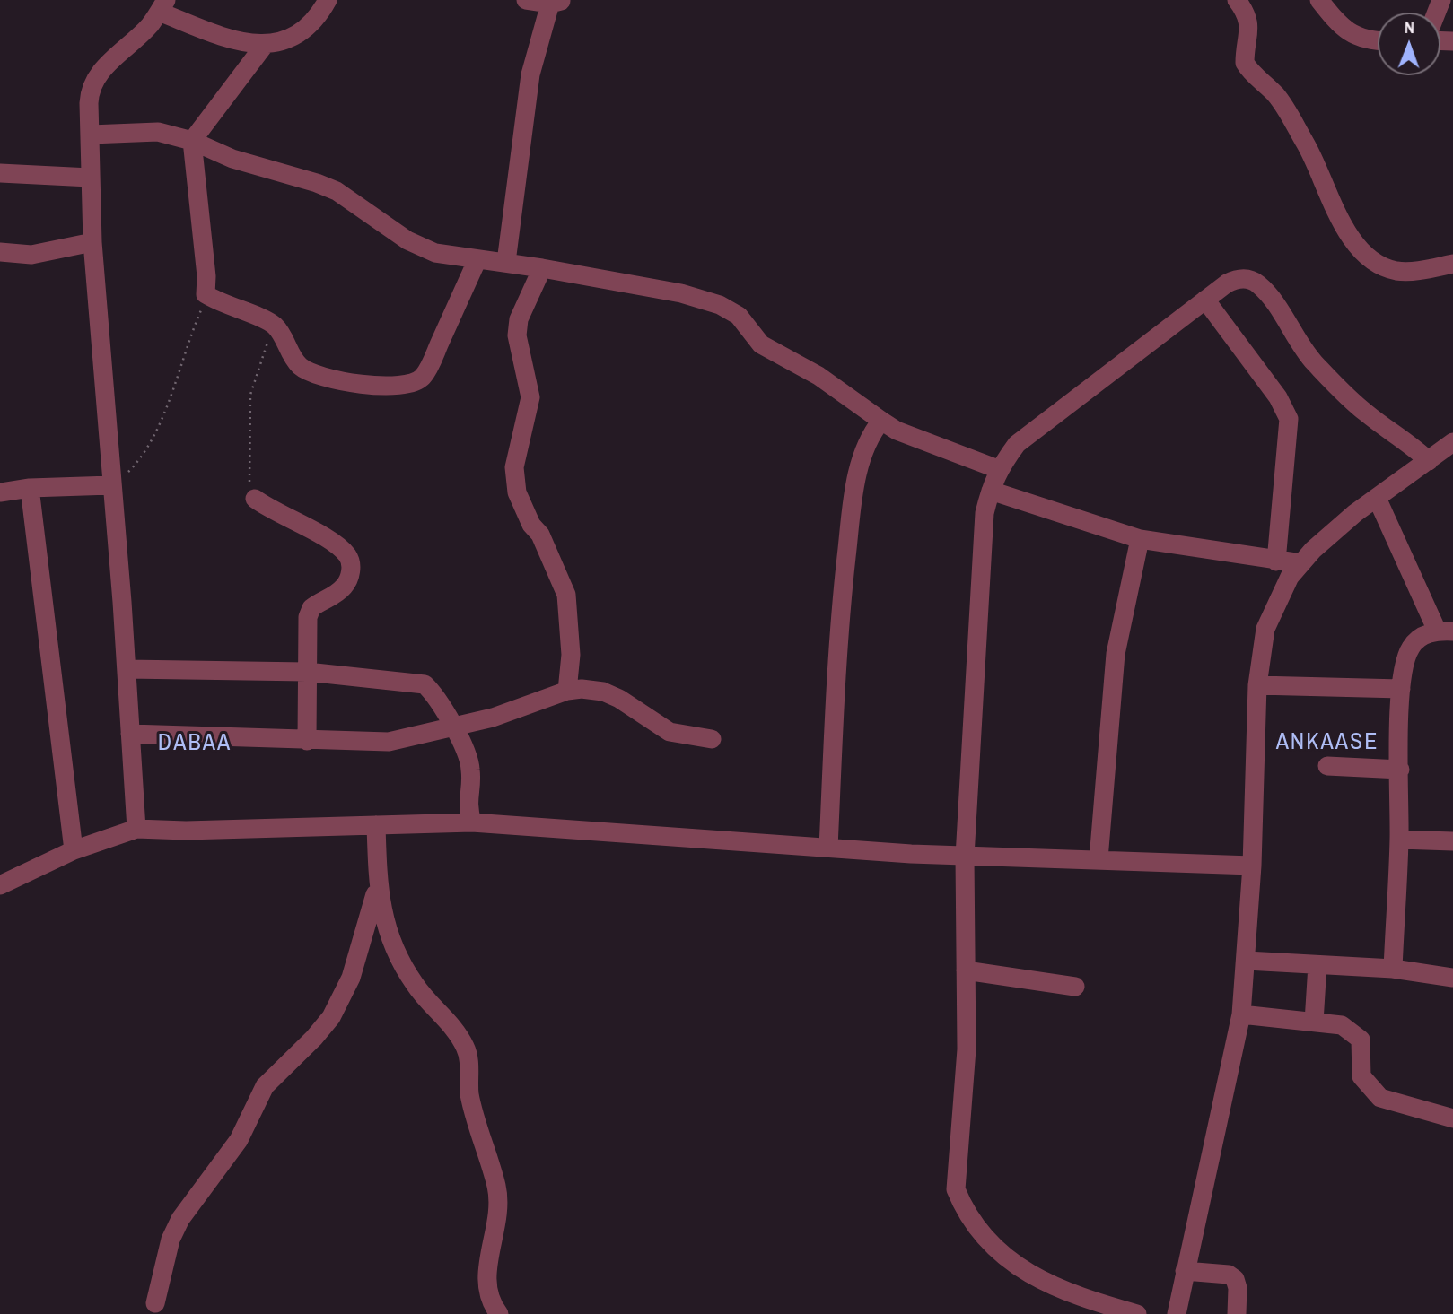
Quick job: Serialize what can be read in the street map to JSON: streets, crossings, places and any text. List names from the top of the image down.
{
  "districts": ["ANKAASE", "DABAA"],
  "north": "top"
}
